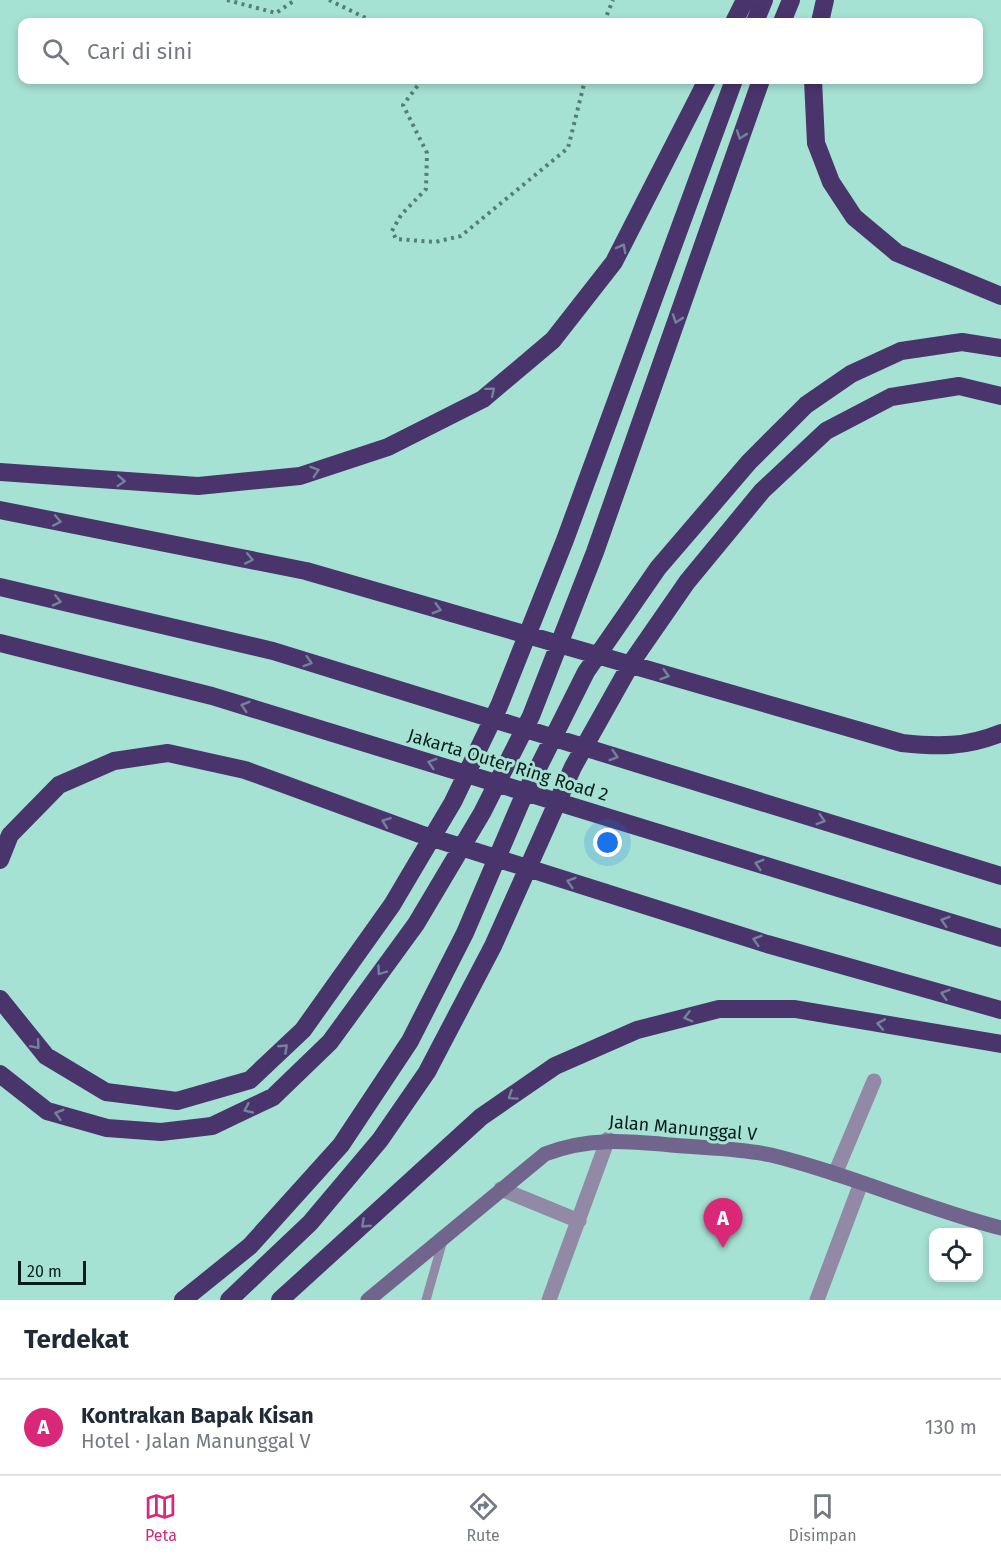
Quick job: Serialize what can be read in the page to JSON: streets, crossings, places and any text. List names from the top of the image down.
{
  "streets": {
    "highway": ["Jakarta Outer Ring Road 2"],
    "street": ["Jalan Manunggal V"]
  },
  "scale_bar": "20 m",
  "page": {
    "search": "Cari di sini",
    "pins": "A",
    "scale": "20 m",
    "heading": "Terdekat",
    "list": [
      {
        "mark": "A",
        "name": "Kontrakan Bapak Kisan",
        "note": "Hotel · Jalan Manunggal V",
        "value": "130 m"
      }
    ],
    "nav": ["Peta", "Rute", "Disimpan"]
  }
}
